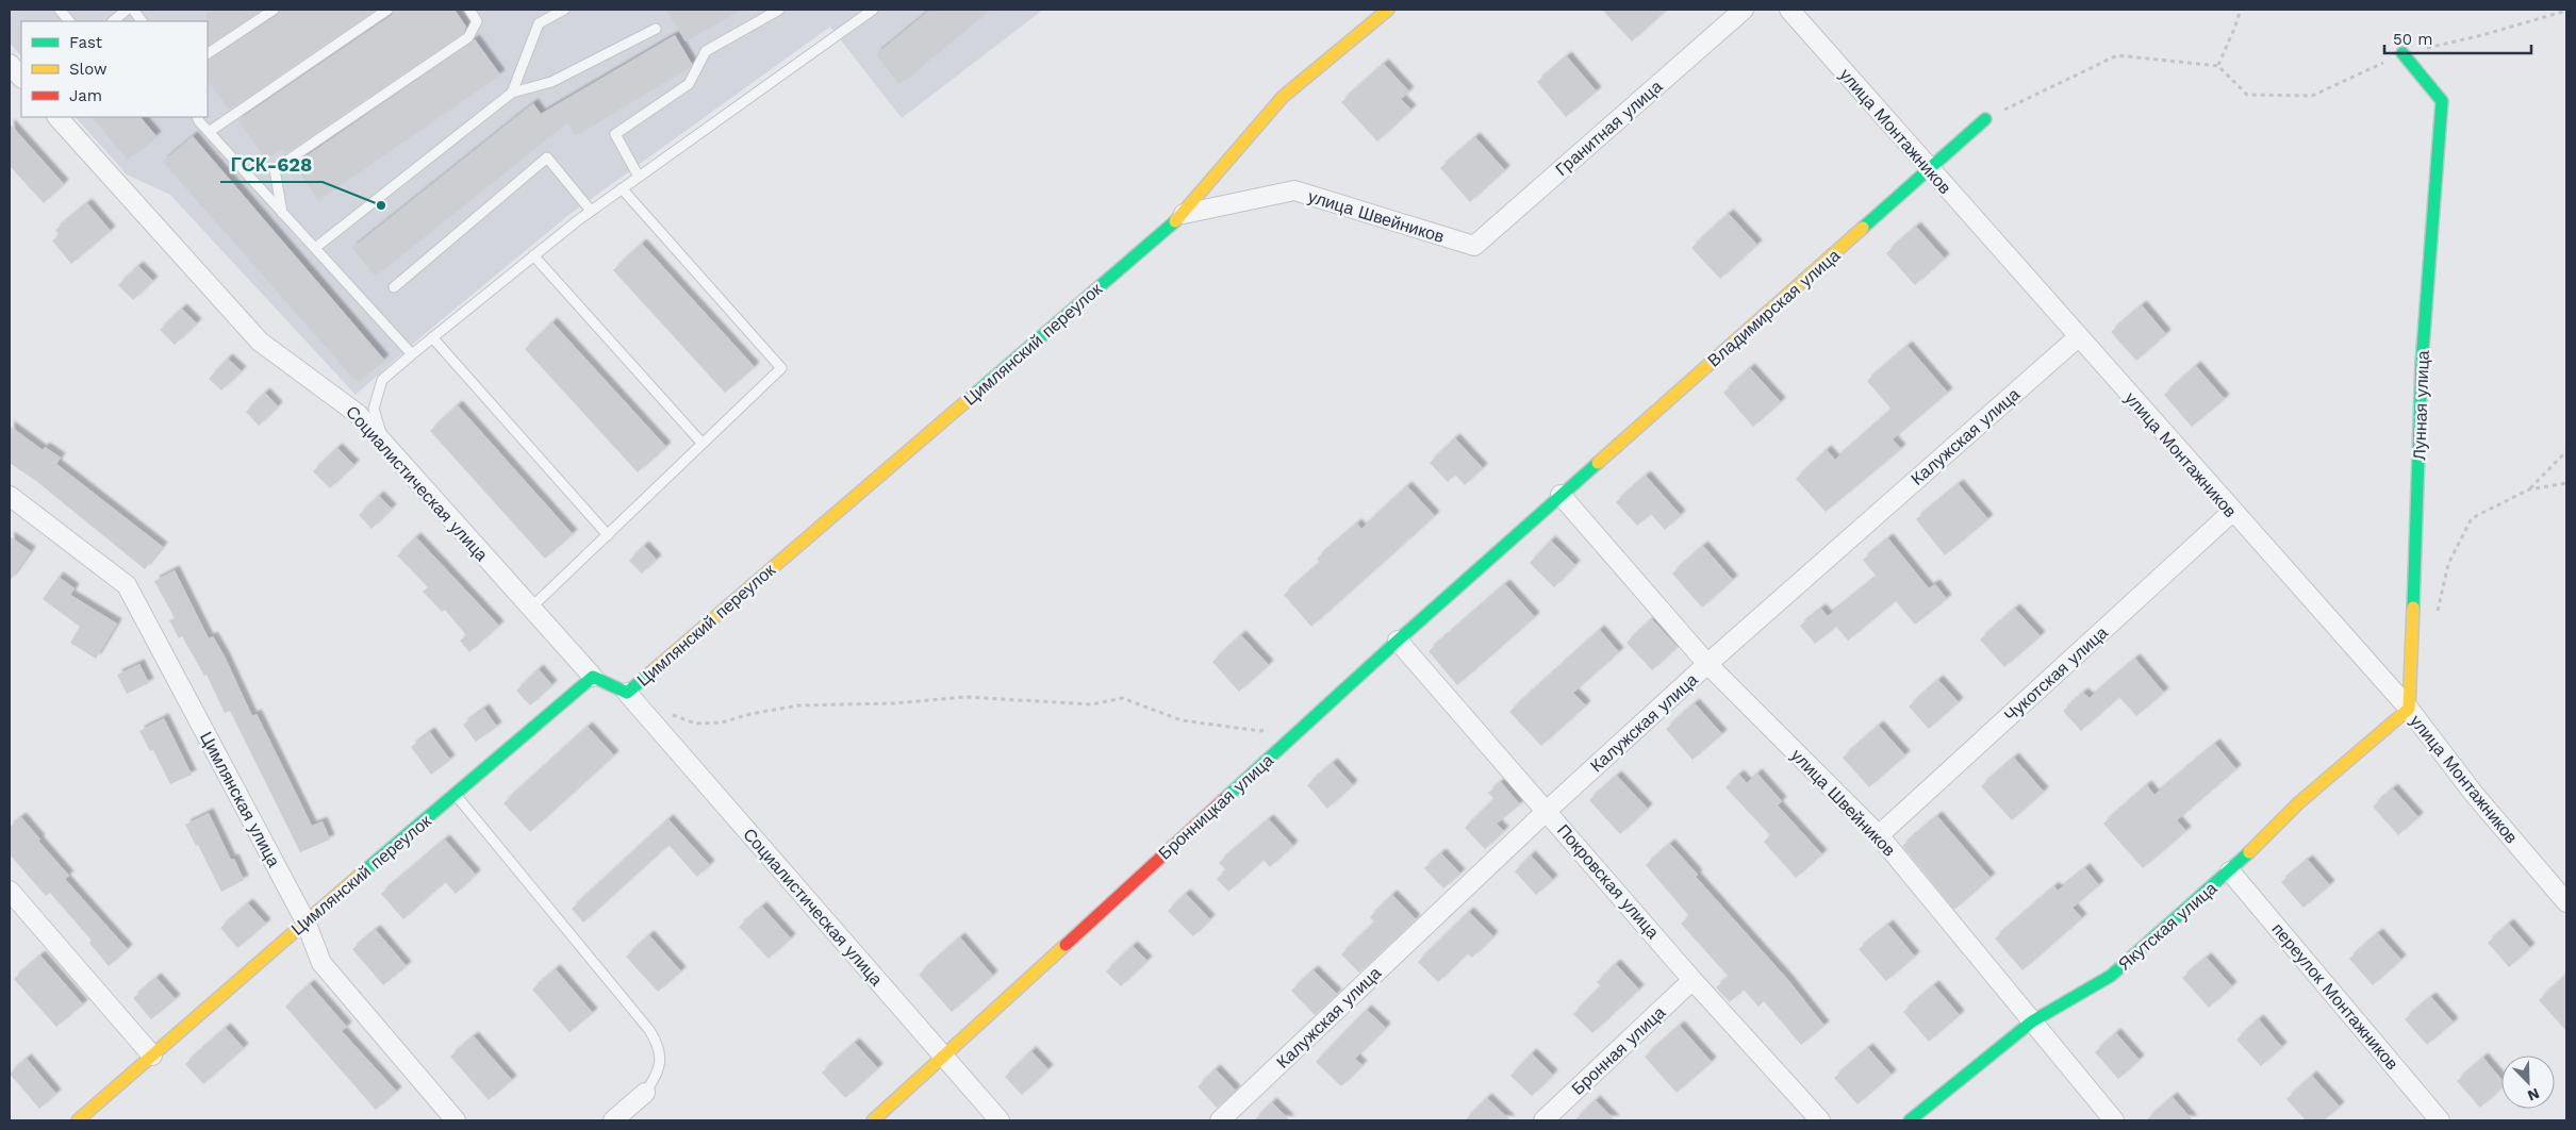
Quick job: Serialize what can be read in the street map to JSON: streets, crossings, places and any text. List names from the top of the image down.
{
  "streets": {
    "street": [
      "Гранитная улица",
      "улица Монтажников",
      "улица Швейников",
      "Владимирская улица",
      "Цимлянский переулок",
      "Лунная улица",
      "Калужская улица",
      "Социалистическая улица",
      "Чукотская улица",
      "Цимлянская улица",
      "Бронницкая улица",
      "Покровская улица",
      "Якутская улица",
      "переулок Монтажников",
      "Бронная улица"
    ]
  },
  "crossings": [
    ["Гранитная улица", "улица Швейников"],
    ["улица Монтажников", "Владимирская улица"],
    ["улица Монтажников", "Лунная улица"],
    ["улица Монтажников", "Калужская улица"],
    ["улица Монтажников", "Чукотская улица"],
    ["улица Монтажников", "Якутская улица"],
    ["улица Швейников", "Владимирская улица"],
    ["улица Швейников", "Цимлянский переулок"],
    ["улица Швейников", "Калужская улица"],
    ["улица Швейников", "Чукотская улица"],
    ["улица Швейников", "Бронницкая улица"],
    ["улица Швейников", "Якутская улица"],
    ["Владимирская улица", "Бронницкая улица"],
    ["Цимлянский переулок", "Социалистическая улица"],
    ["Цимлянский переулок", "Цимлянская улица"],
    ["Лунная улица", "Якутская улица"],
    ["Калужская улица", "Покровская улица"],
    ["Социалистическая улица", "Бронницкая улица"],
    ["Бронницкая улица", "Покровская улица"],
    ["Покровская улица", "Бронная улица"],
    ["Якутская улица", "переулок Монтажников"]
  ],
  "places": ["ГСК-628"],
  "legend": ["Fast", "Slow", "Jam"],
  "scale_bar": "50 m",
  "north": "bottom right"
}
